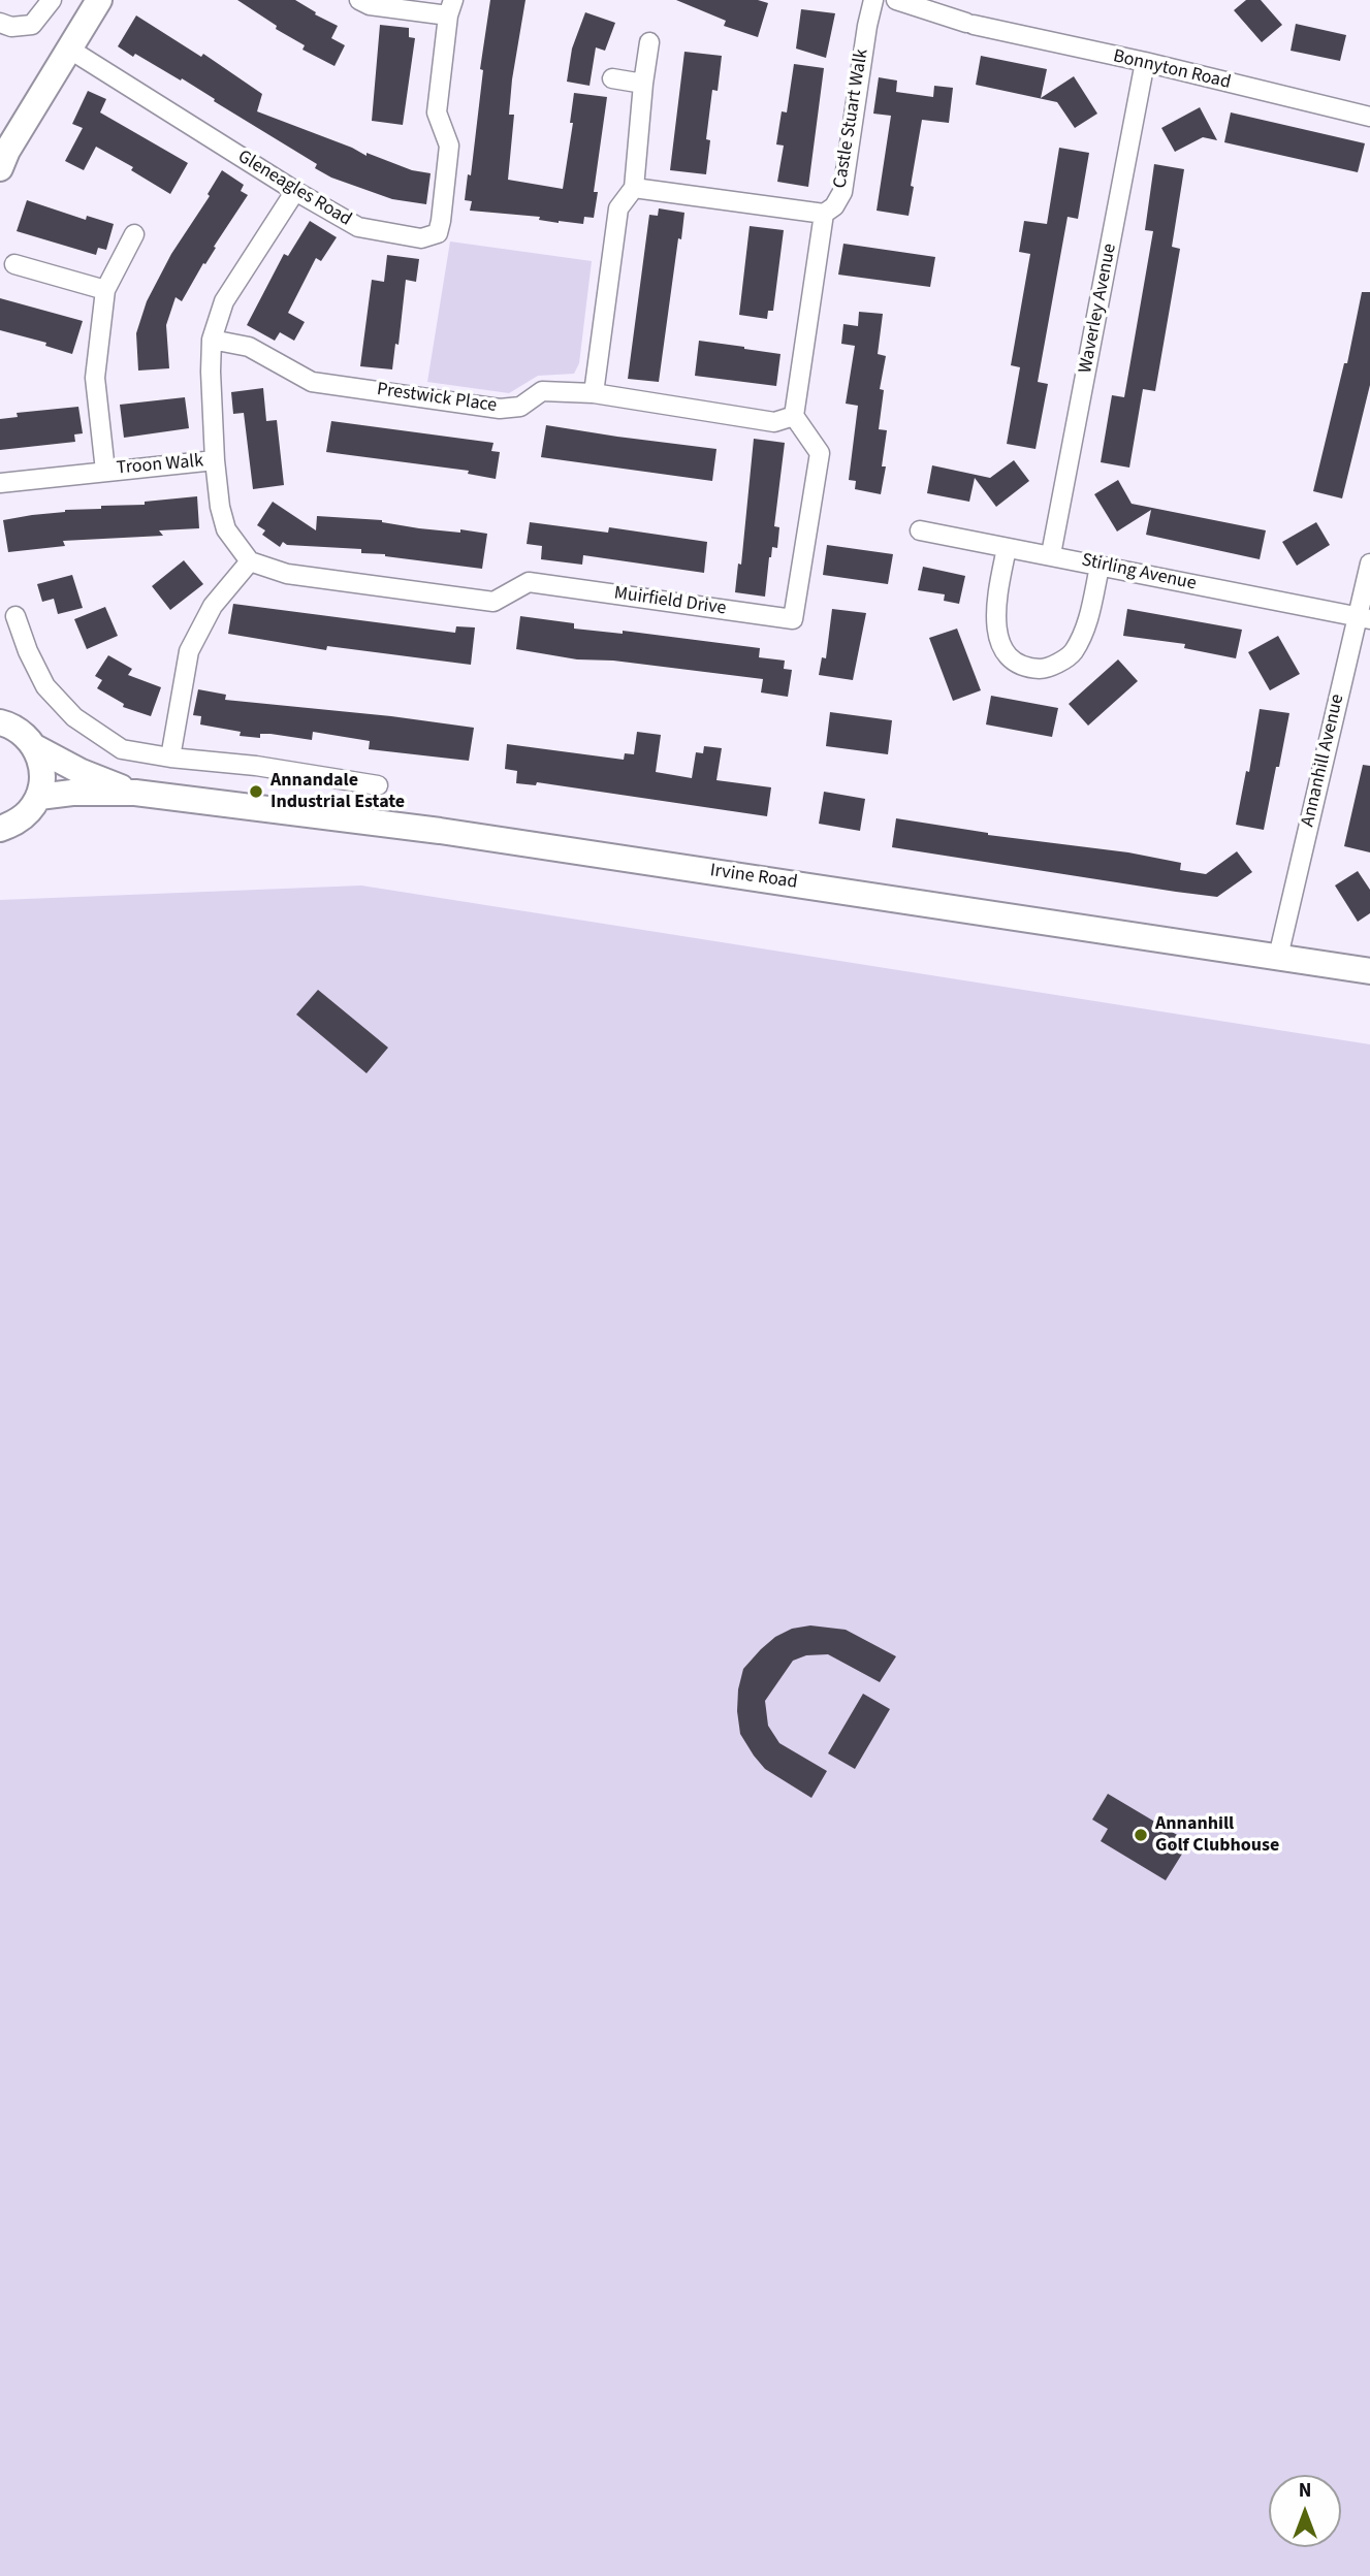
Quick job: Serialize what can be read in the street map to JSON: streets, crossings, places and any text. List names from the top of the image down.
{
  "streets": {
    "main road": ["Irvine Road"],
    "street": [
      "Bonnyton Road",
      "Castle Stuart Walk",
      "Gleneagles Road",
      "Waverley Avenue",
      "Prestwick Place",
      "Troon Walk",
      "Stirling Avenue",
      "Muirfield Drive",
      "Annanhill Avenue"
    ]
  },
  "crossings": [
    ["Bonnyton Road", "Waverley Avenue"],
    ["Waverley Avenue", "Stirling Avenue"],
    ["Prestwick Place", "Muirfield Drive"],
    ["Stirling Avenue", "Annanhill Avenue"],
    ["Annanhill Avenue", "Irvine Road"]
  ],
  "places": ["Annandale Industrial Estate", "Annanhill Golf Clubhouse"],
  "north": "top"
}
